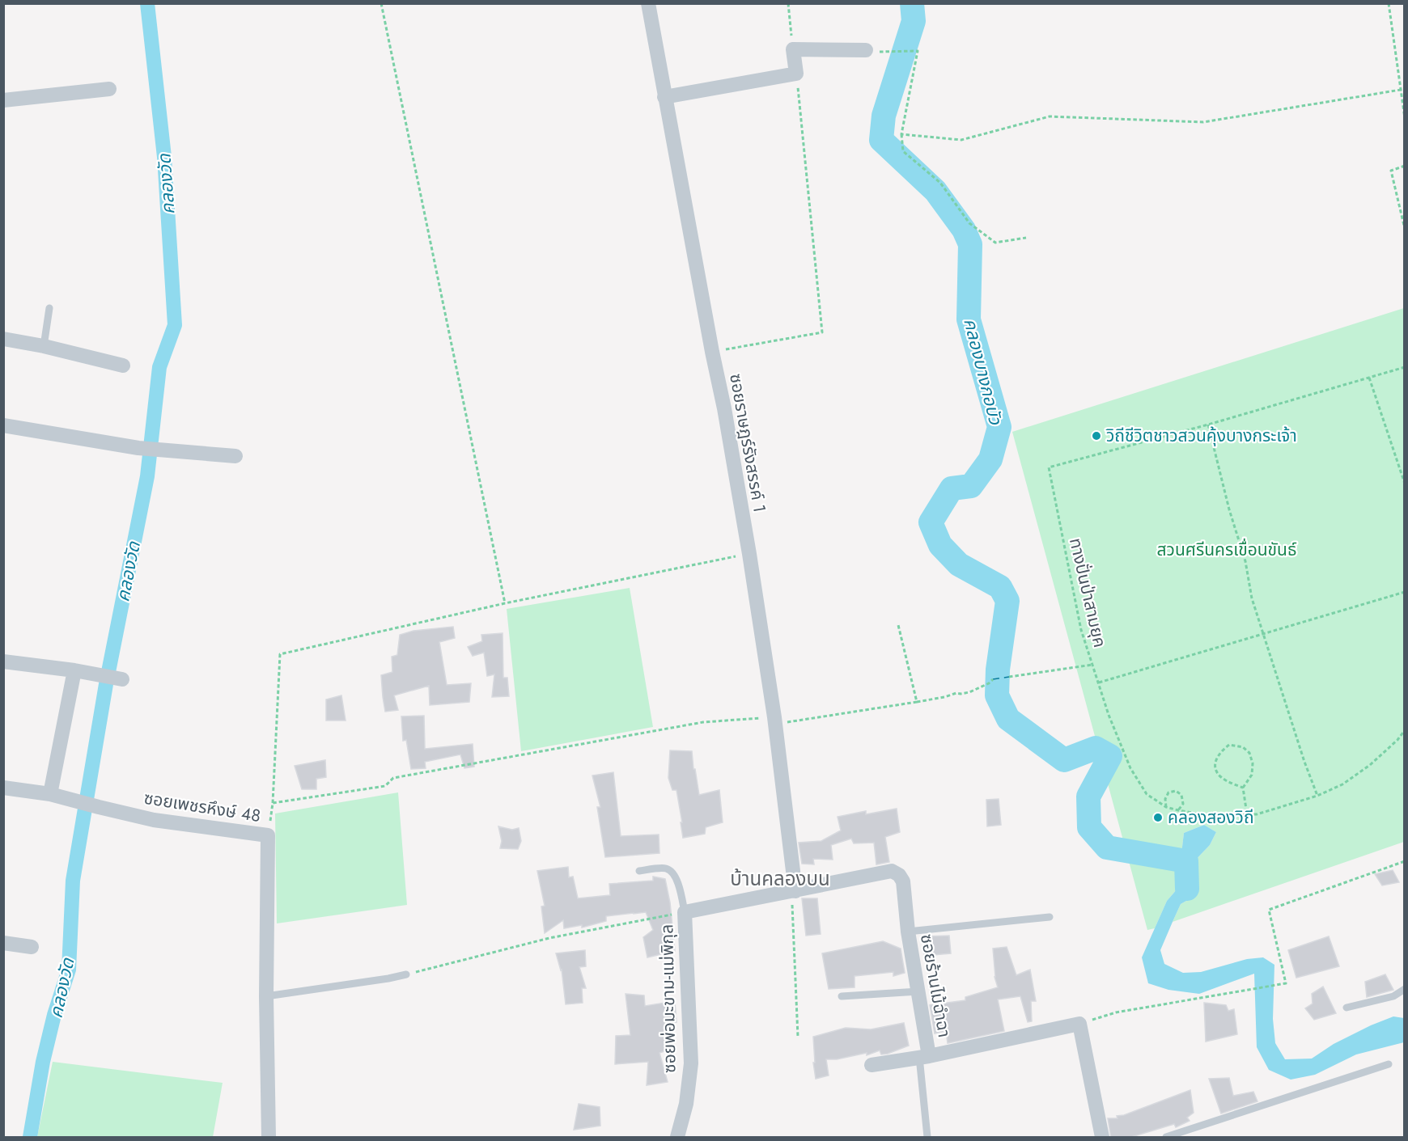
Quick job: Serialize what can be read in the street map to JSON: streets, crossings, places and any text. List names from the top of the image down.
{
  "streets": {
    "street": [
      "ซอยราษฎร์รังสรรค์ 1",
      "ซอยเพชรหึงษ์ 48",
      "ซอยร้านไม้ฉำฉา",
      "ซอยพ่อมะขาม-แม่พิกุล"
    ],
    "path": ["ทางปั่นป่าสามยุค"]
  },
  "crossings": [
    ["ซอยราษฎร์รังสรรค์ 1", "ซอยร้านไม้ฉำฉา"],
    ["ซอยราษฎร์รังสรรค์ 1", "ซอยพ่อมะขาม-แม่พิกุล"],
    ["ซอยร้านไม้ฉำฉา", "ซอยพ่อมะขาม-แม่พิกุล"]
  ],
  "districts": ["บ้านคลองบน"],
  "water": ["คลองวัด", "คลองบางกอบัว"],
  "parks": ["สวนศรีนครเขื่อนขันธ์"],
  "places": ["วิถีชีวิตชาวสวนคุ้งบางกระเจ้า", "คลองสองวิถี"]
}
